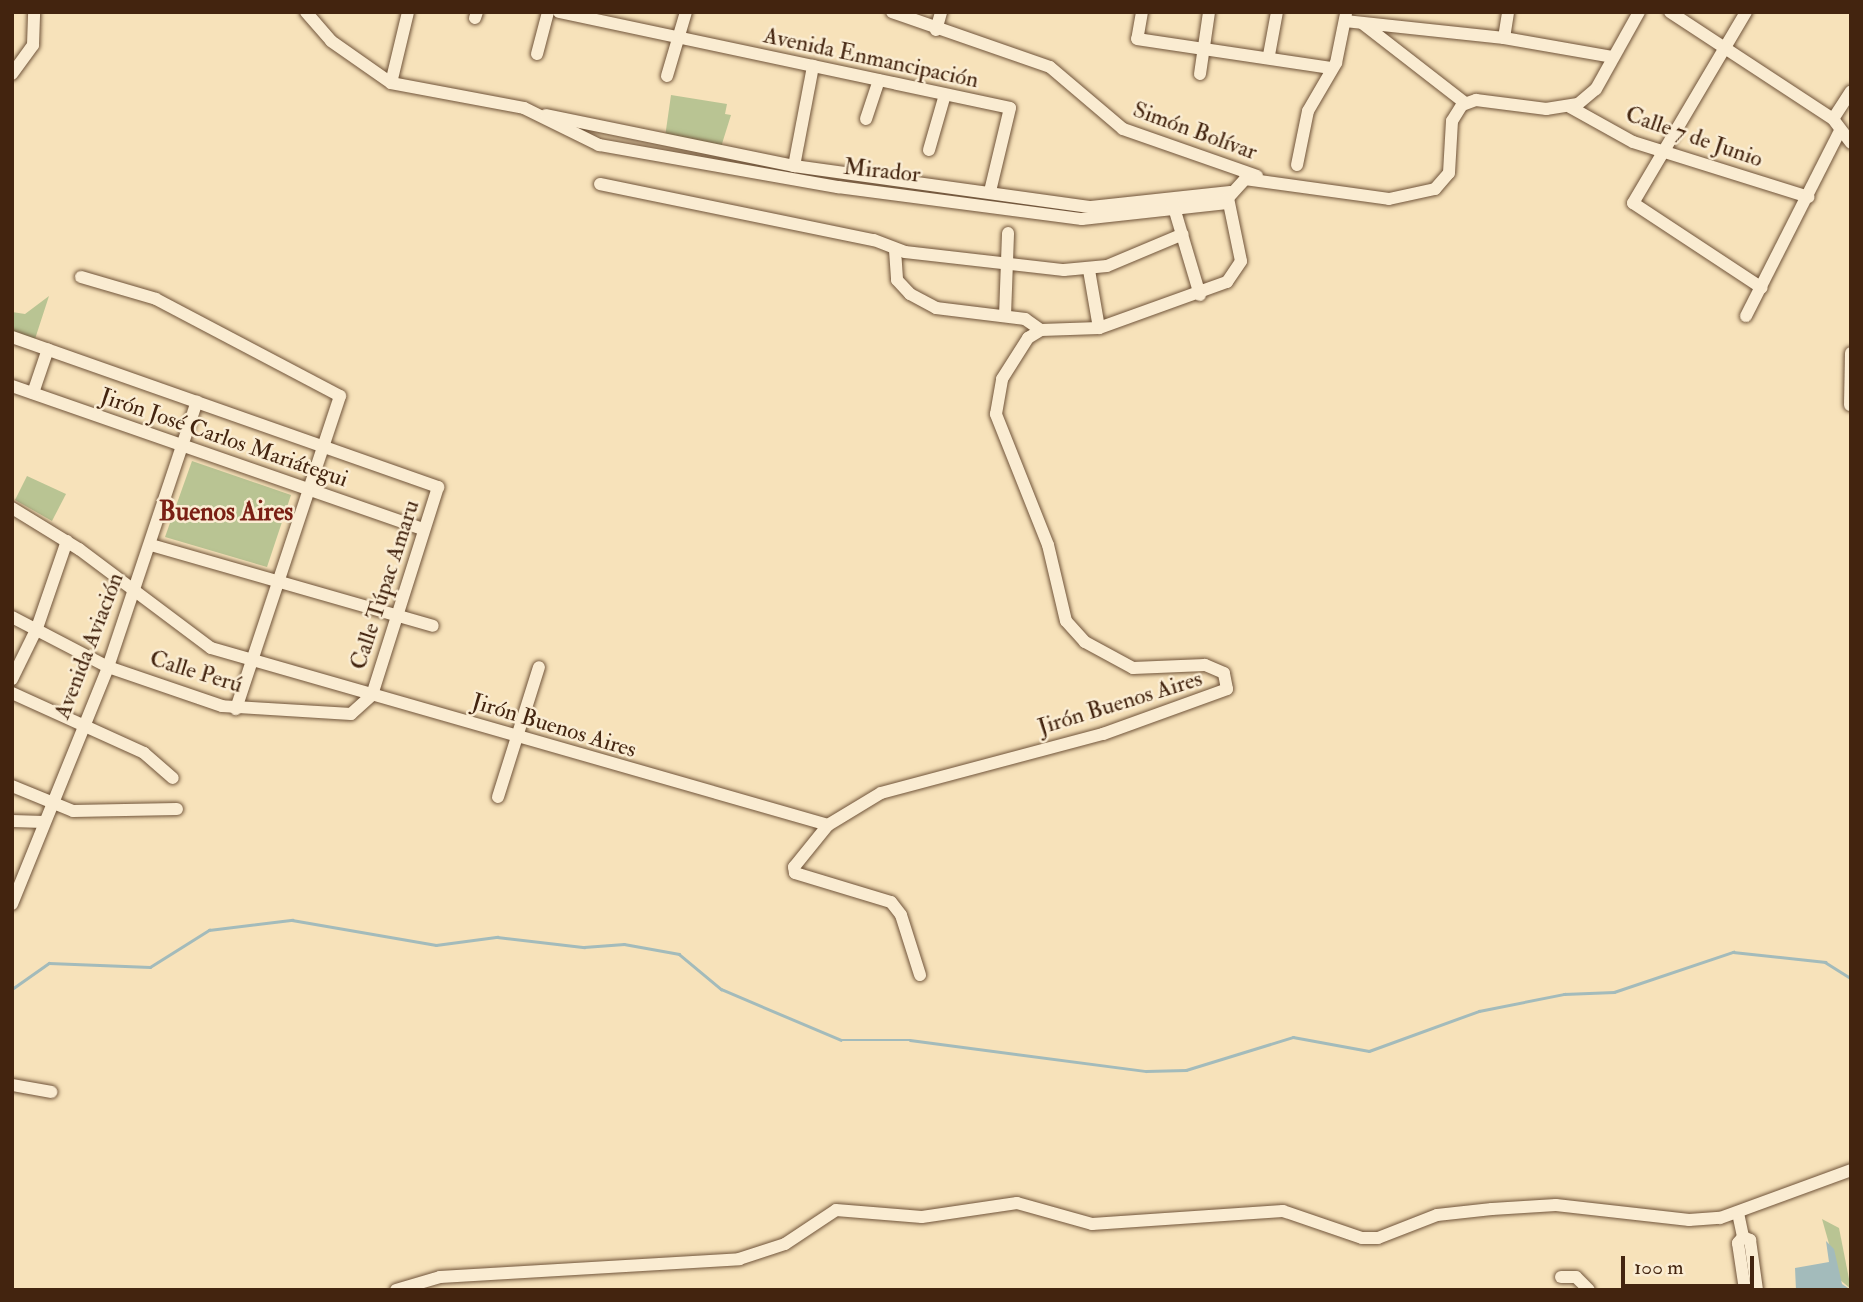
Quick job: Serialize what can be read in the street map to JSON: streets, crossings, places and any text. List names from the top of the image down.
{
  "streets": {
    "street": [
      "Avenida Enmancipación",
      "Simón Bolívar",
      "Calle 7 de Junio",
      "Mirador",
      "Jirón José Carlos Mariátegui",
      "Calle Túpac Amaru",
      "Avenida Aviación",
      "Calle Perú",
      "Jirón Buenos Aires"
    ]
  },
  "crossings": [
    ["Avenida Enmancipación", "Mirador"],
    ["Jirón José Carlos Mariátegui", "Calle Túpac Amaru"],
    ["Jirón José Carlos Mariátegui", "Avenida Aviación"],
    ["Calle Túpac Amaru", "Calle Perú"],
    ["Calle Túpac Amaru", "Jirón Buenos Aires"],
    ["Avenida Aviación", "Calle Perú"],
    ["Avenida Aviación", "Jirón Buenos Aires"],
    ["Calle Perú", "Jirón Buenos Aires"]
  ],
  "districts": ["Buenos Aires"],
  "scale_bar": "100 m"
}
